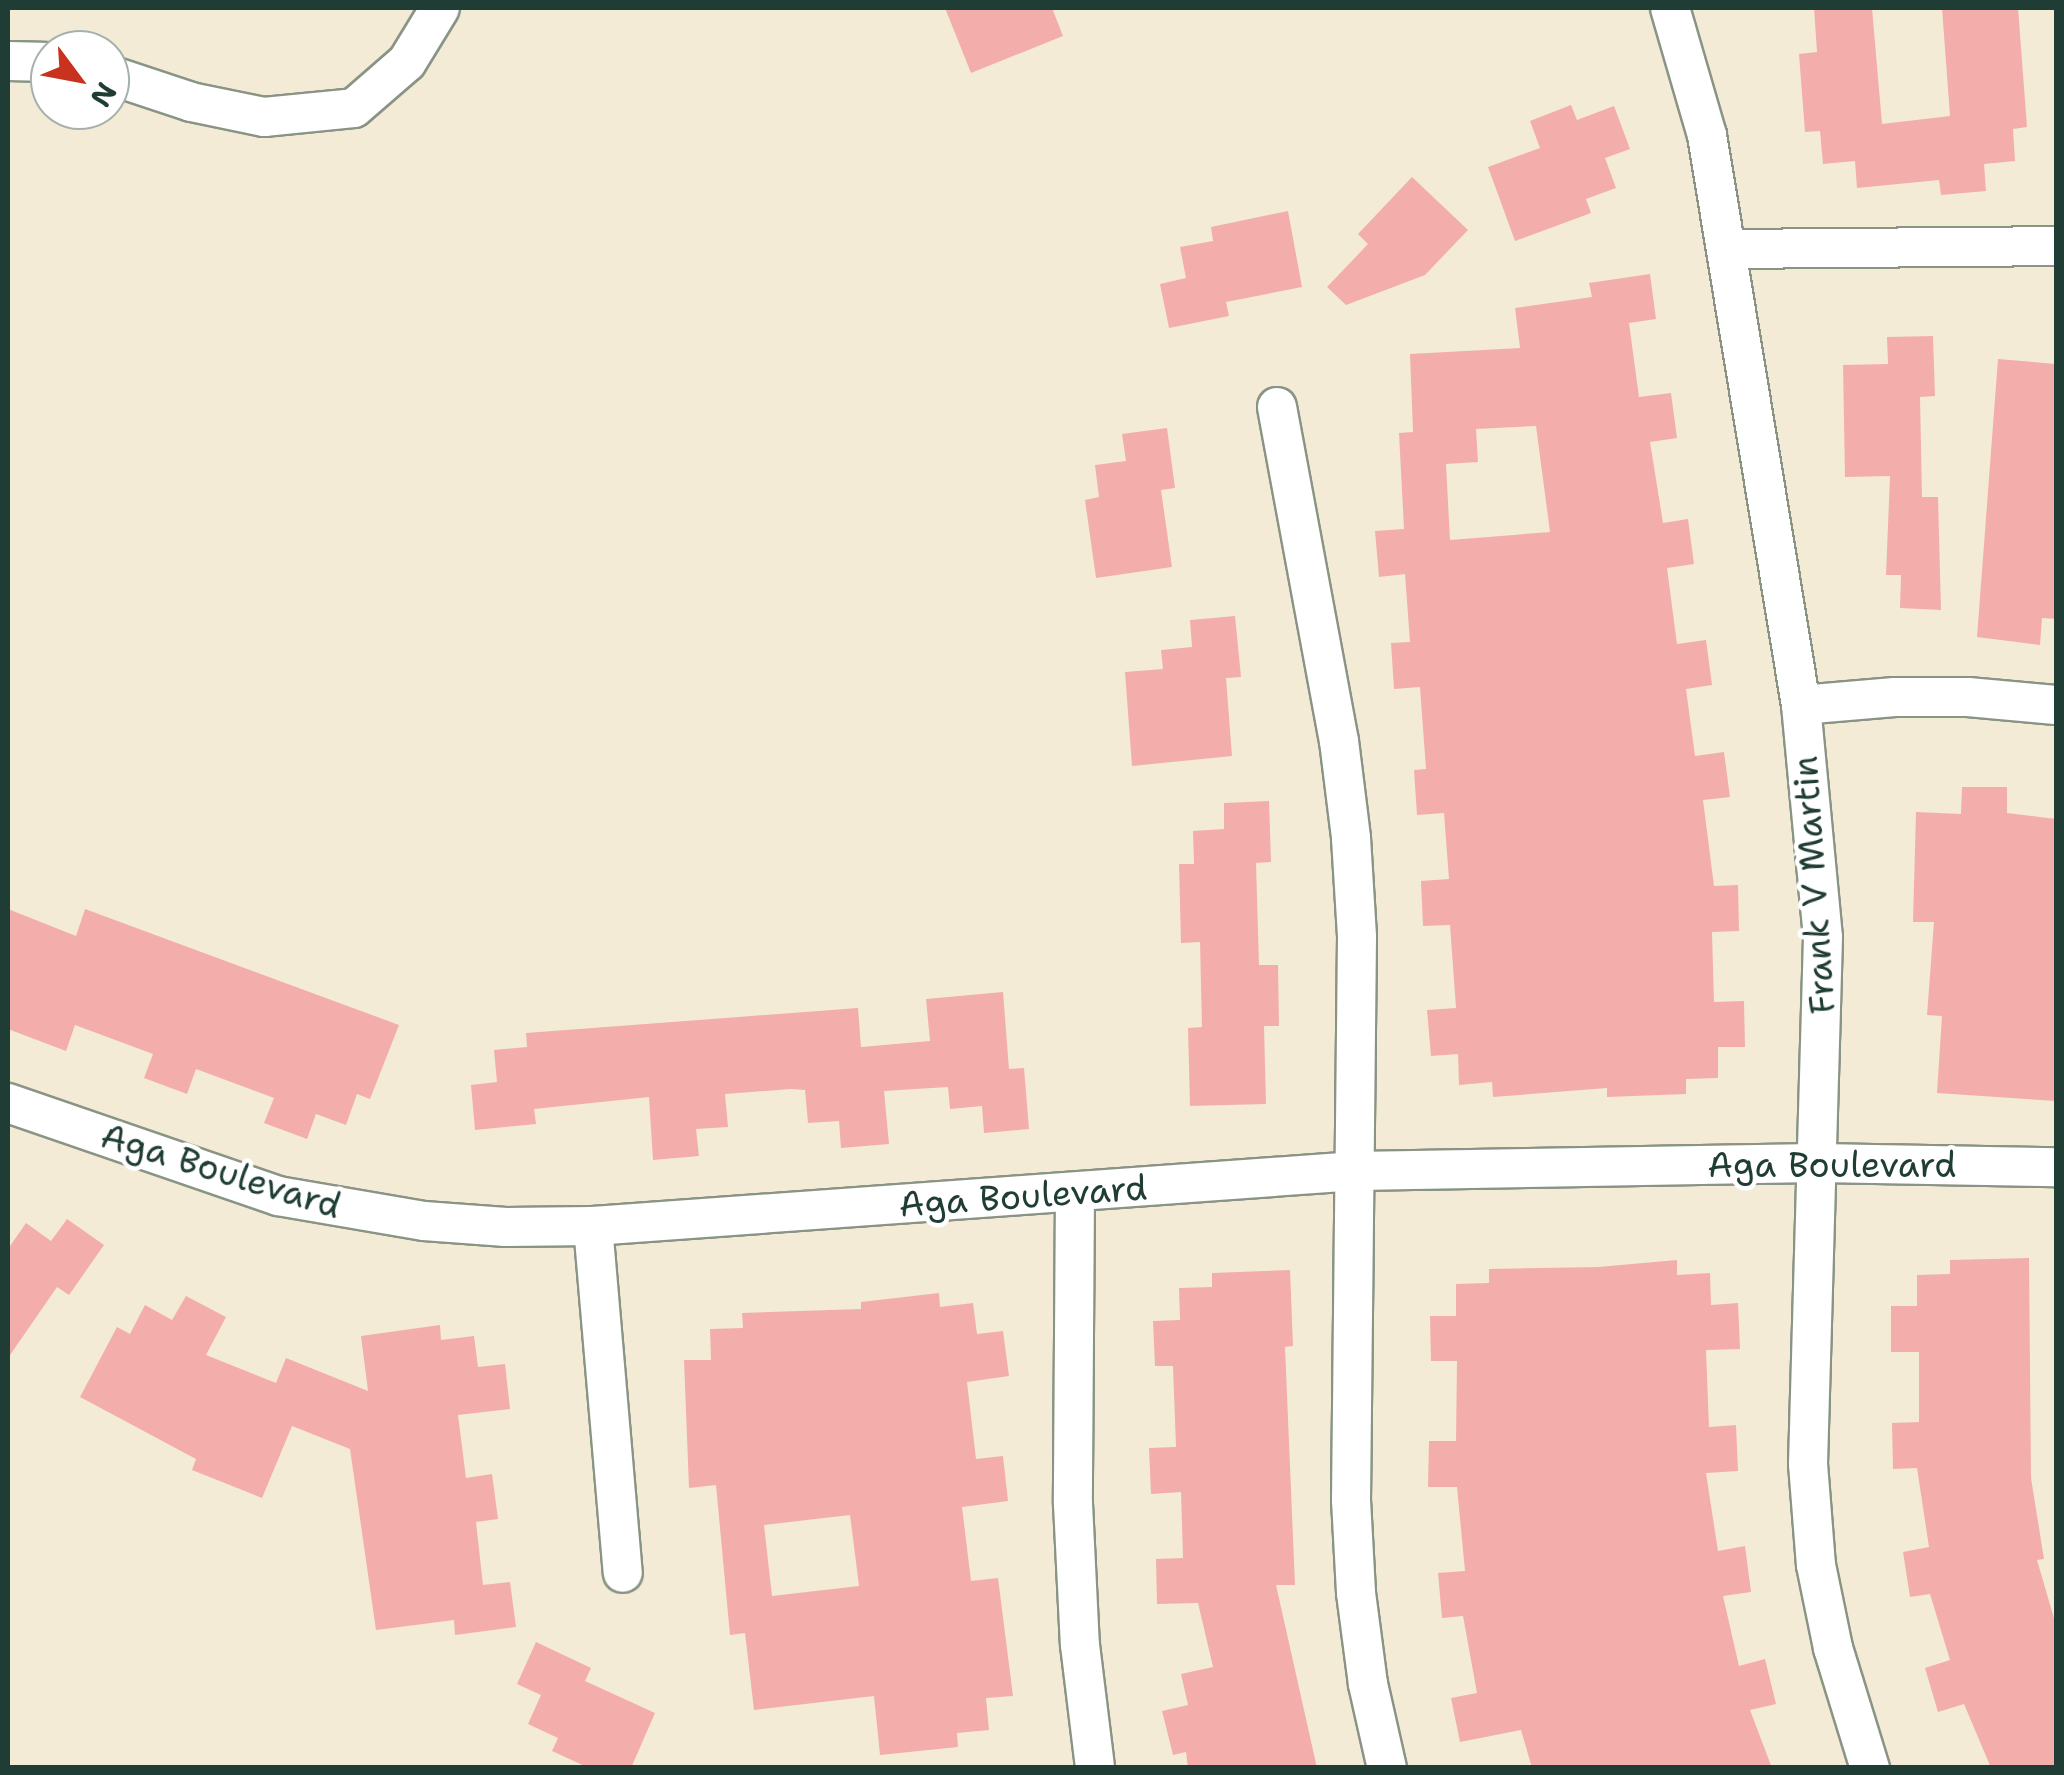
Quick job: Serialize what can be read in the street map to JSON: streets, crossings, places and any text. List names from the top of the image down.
{
  "streets": {
    "street": ["Frank V Martin", "Aga Boulevard"]
  },
  "crossings": [
    ["Frank V Martin", "Aga Boulevard"]
  ],
  "north": "bottom right"
}
